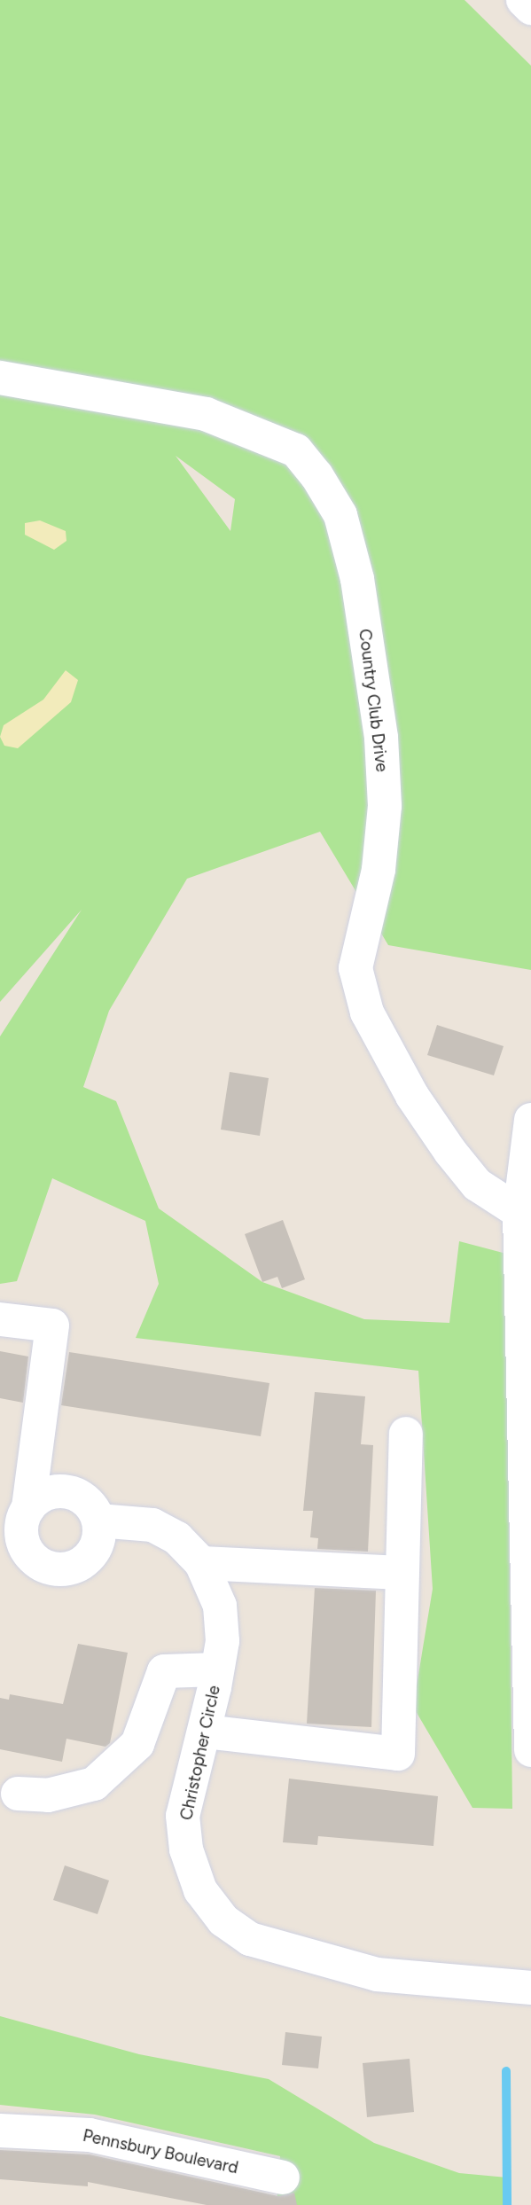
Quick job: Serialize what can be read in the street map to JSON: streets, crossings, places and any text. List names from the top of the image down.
{
  "streets": {
    "street": ["Country Club Drive", "Christopher Circle", "Pennsbury Boulevard"]
  }
}
